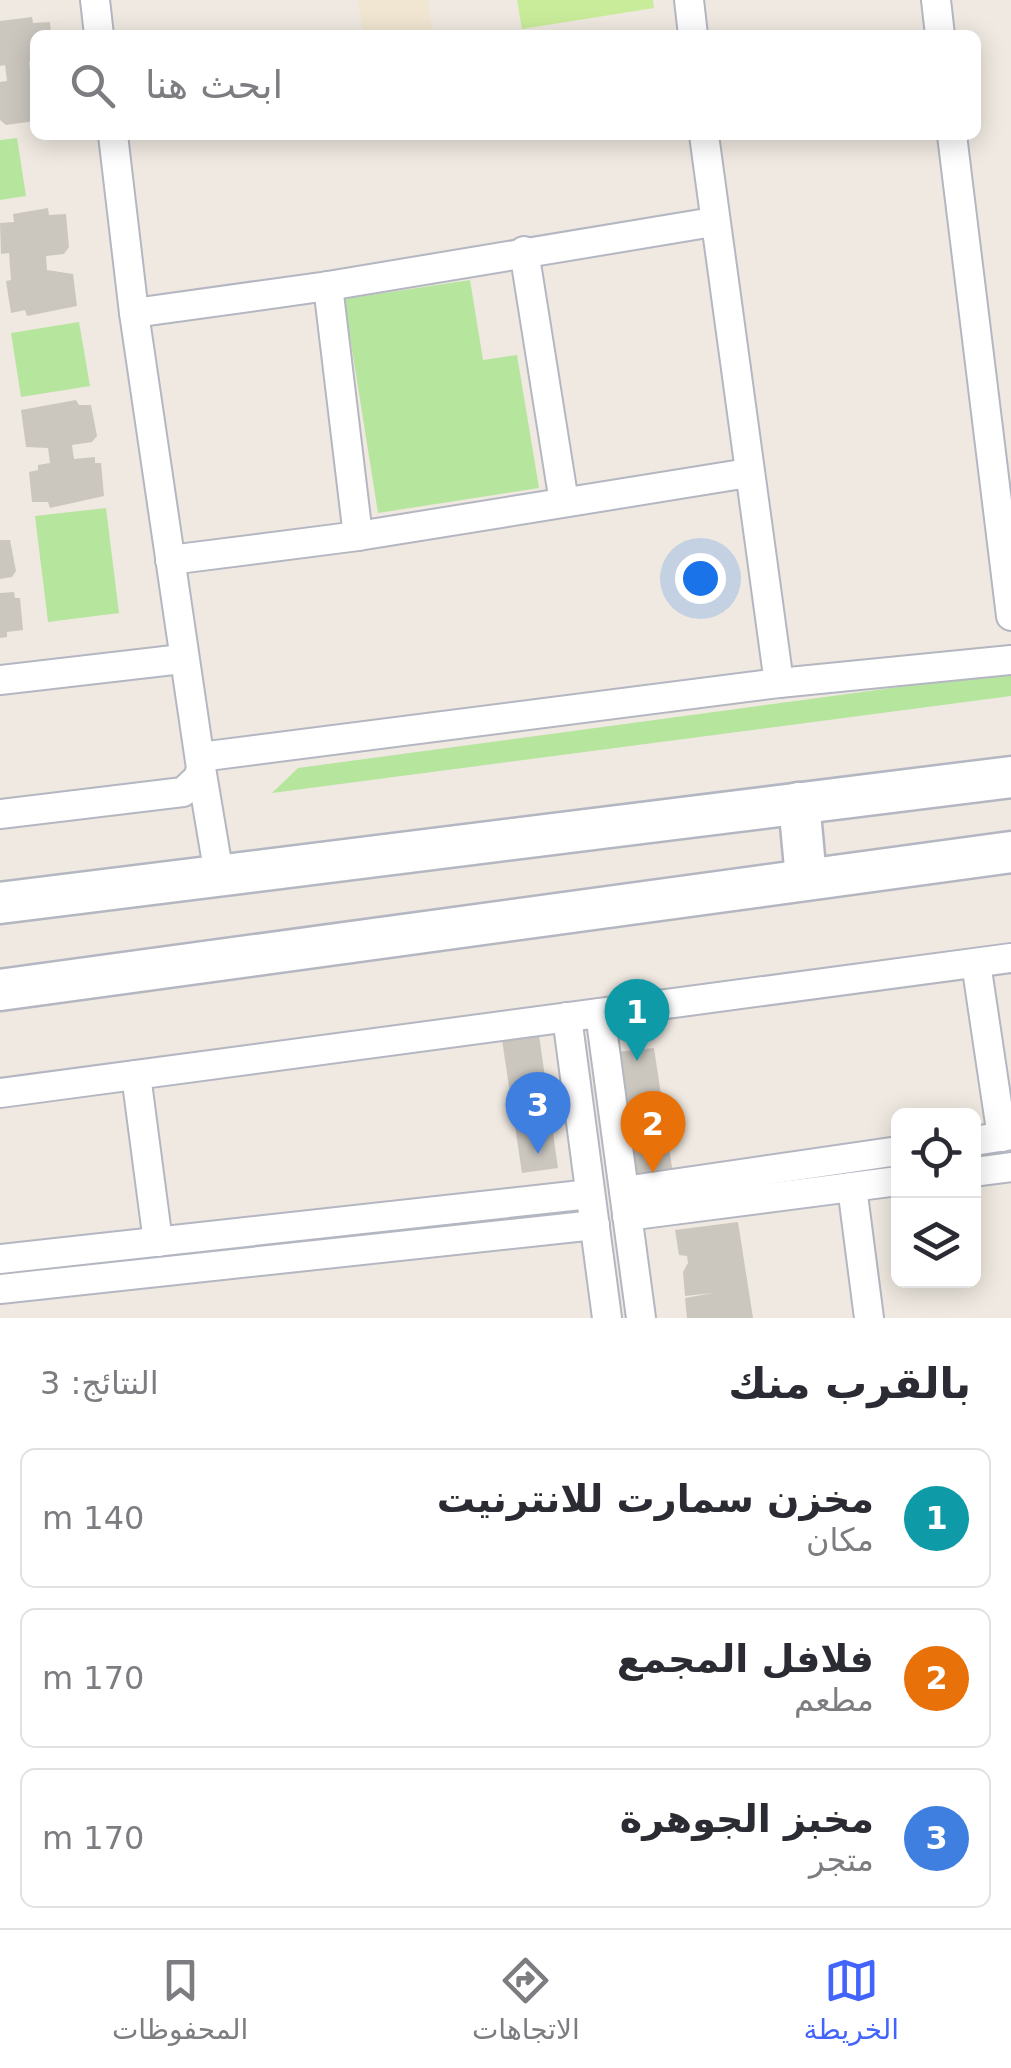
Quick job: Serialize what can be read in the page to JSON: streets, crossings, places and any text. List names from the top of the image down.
{
  "page": {
    "search": "ابحث هنا",
    "pins": ["1", "3", "2"],
    "heading": ["بالقرب منك", "النتائج: 3"],
    "list": [
      {
        "mark": "1",
        "name": "مخزن سمارت للانترنيت",
        "note": "مكان",
        "value": "140 m"
      },
      {
        "mark": "2",
        "name": "فلافل المجمع",
        "note": "مطعم",
        "value": "170 m"
      },
      {
        "mark": "3",
        "name": "مخبز الجوهرة",
        "note": "متجر",
        "value": "170 m"
      }
    ],
    "nav": ["الخريطة", "الاتجاهات", "المحفوظات"]
  }
}
